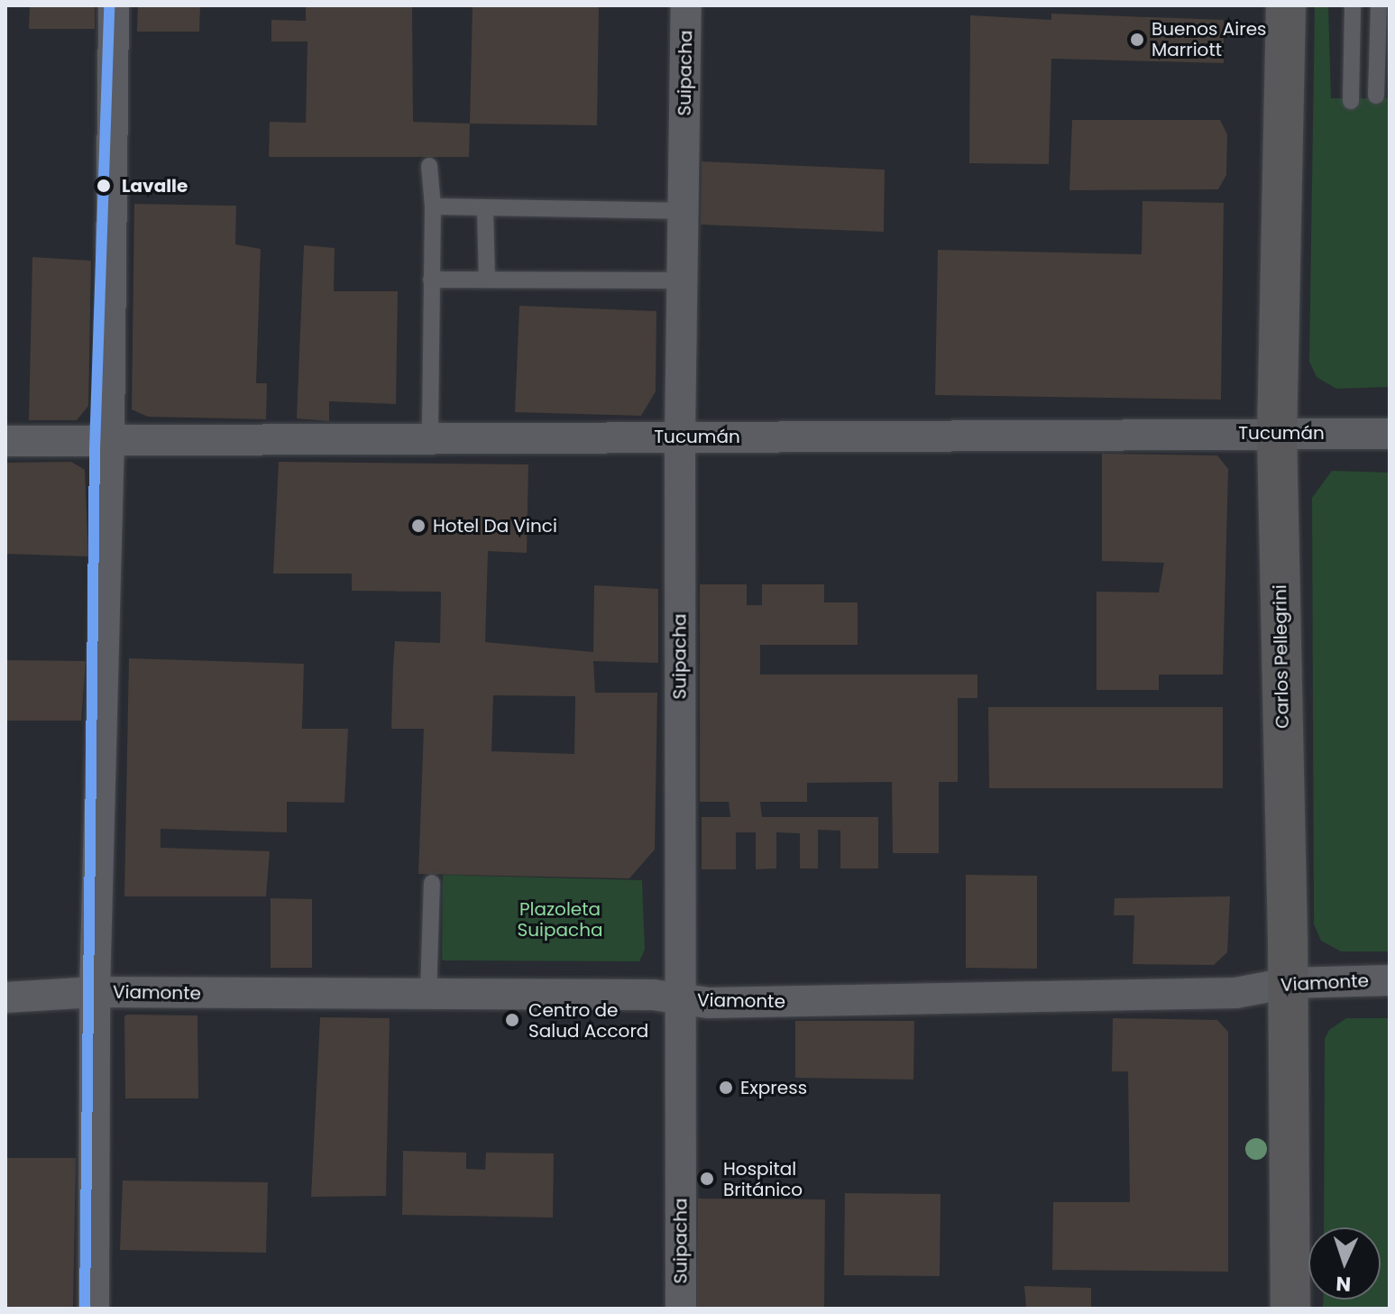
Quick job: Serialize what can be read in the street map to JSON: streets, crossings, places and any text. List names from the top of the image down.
{
  "streets": {
    "street": [
      "Suipacha",
      "Tucumán",
      "Carlos Pellegrini",
      "Viamonte"
    ]
  },
  "crossings": [
    ["Suipacha", "Tucumán"],
    ["Suipacha", "Viamonte"],
    ["Tucumán", "Carlos Pellegrini"],
    ["Carlos Pellegrini", "Viamonte"]
  ],
  "parks": ["Plazoleta Suipacha"],
  "places": [
    "Buenos Aires Marriott",
    "Lavalle",
    "Hotel Da Vinci",
    "Centro de Salud Accord",
    "Express",
    "Hospital Británico"
  ],
  "north": "bottom"
}
